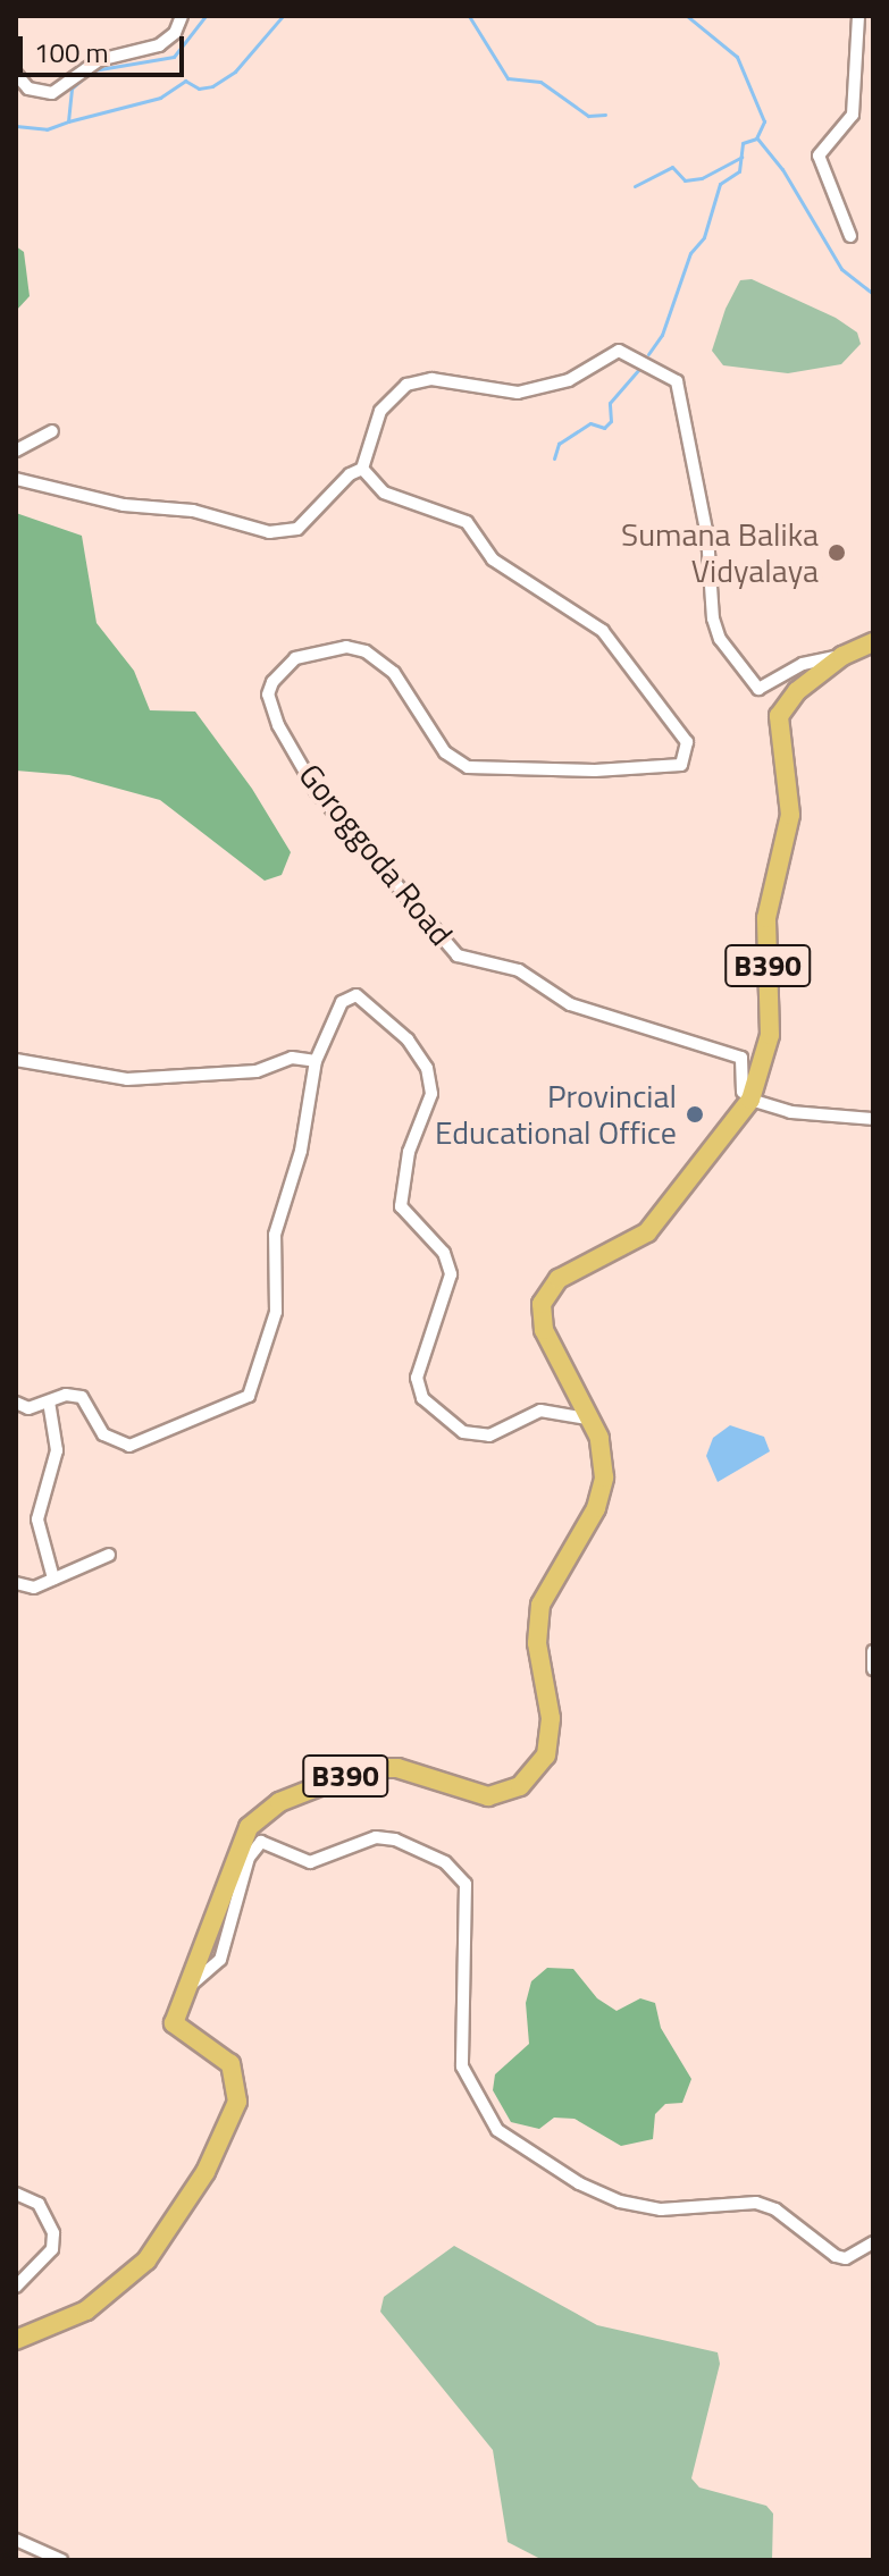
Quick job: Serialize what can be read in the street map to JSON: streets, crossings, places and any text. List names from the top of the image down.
{
  "streets": {
    "main road": ["B390"],
    "street": ["Goroggoda Road"]
  },
  "crossings": [
    ["Goroggoda Road", "B390"]
  ],
  "places": ["Sumana Balika Vidyalaya", "Provincial Educational Office"],
  "scale_bar": "100 m"
}
